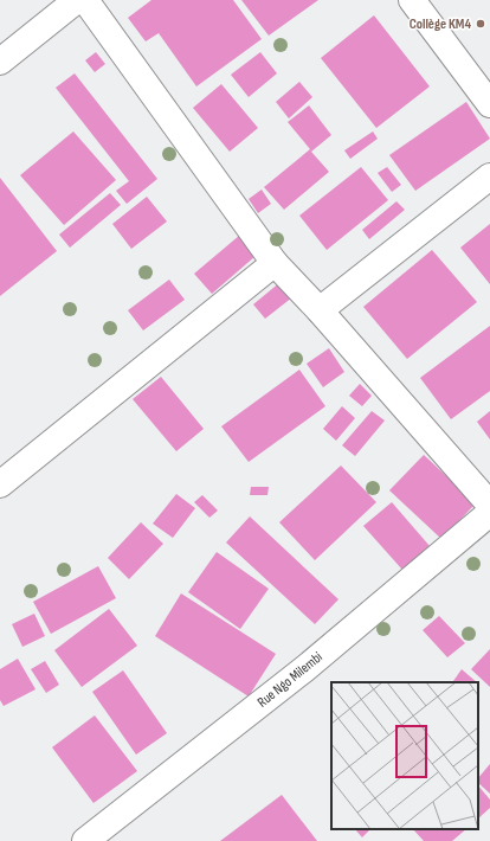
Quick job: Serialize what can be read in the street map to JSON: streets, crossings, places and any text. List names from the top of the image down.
{
  "streets": {
    "street": ["Rue Ngo Milembi"]
  },
  "places": ["Collège KM4"]
}
